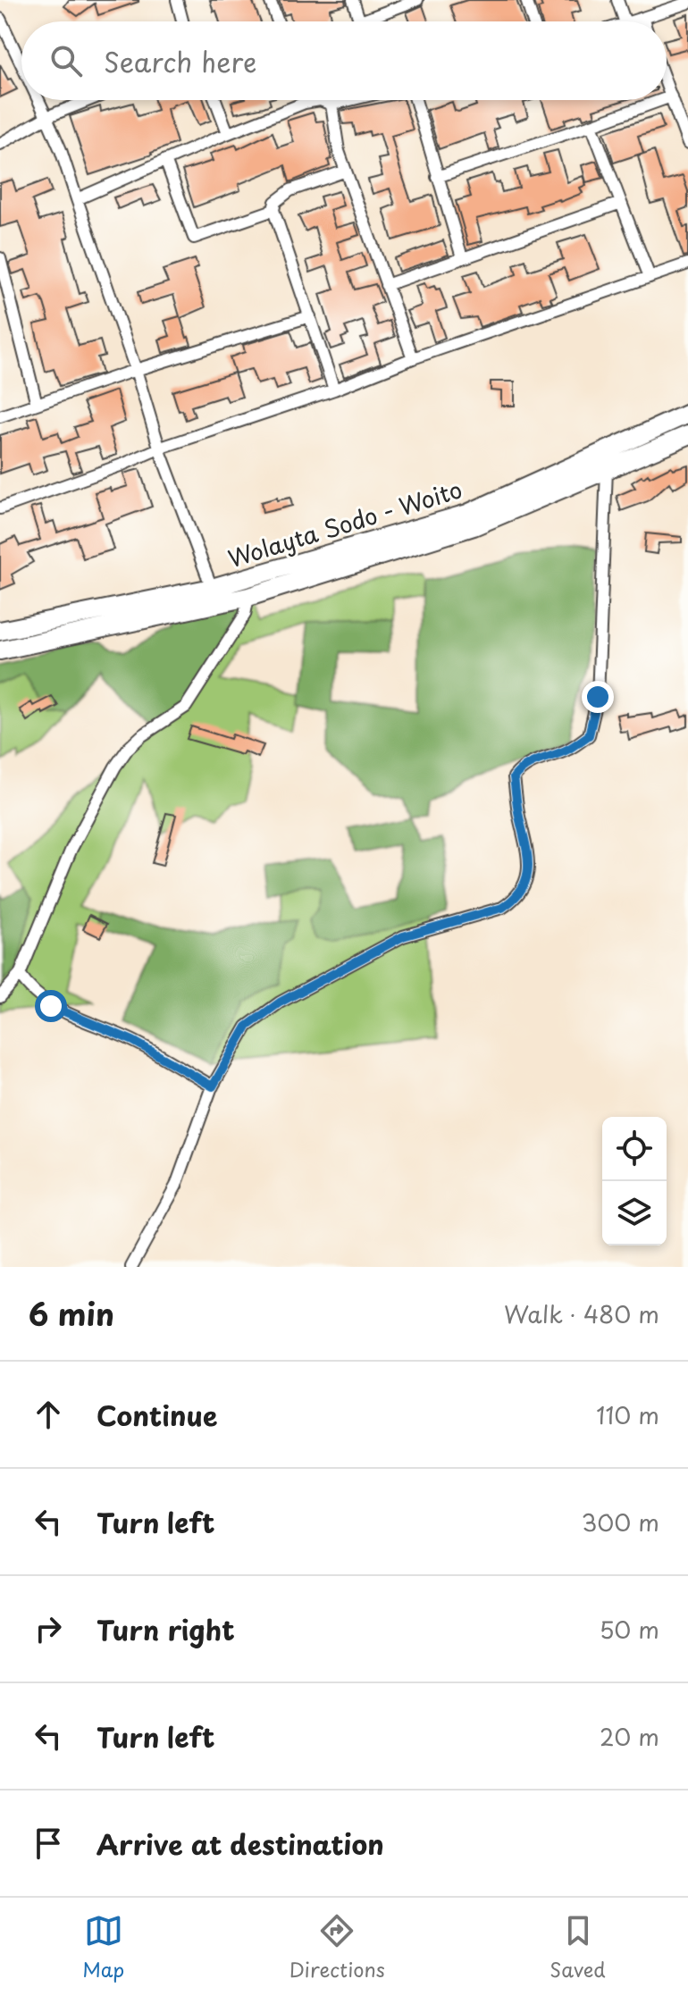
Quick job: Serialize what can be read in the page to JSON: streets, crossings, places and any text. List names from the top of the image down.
{
  "streets": {
    "highway": ["Wolayta Sodo - Woito"]
  },
  "page": {
    "search": "Search here",
    "heading": ["6 min", "Walk · 480 m"],
    "list": [
      ["Continue", "110 m"],
      ["Turn left", "300 m"],
      ["Turn right", "50 m"],
      ["Turn left", "20 m"],
      "Arrive at destination"
    ],
    "nav": ["Map", "Directions", "Saved"]
  }
}
